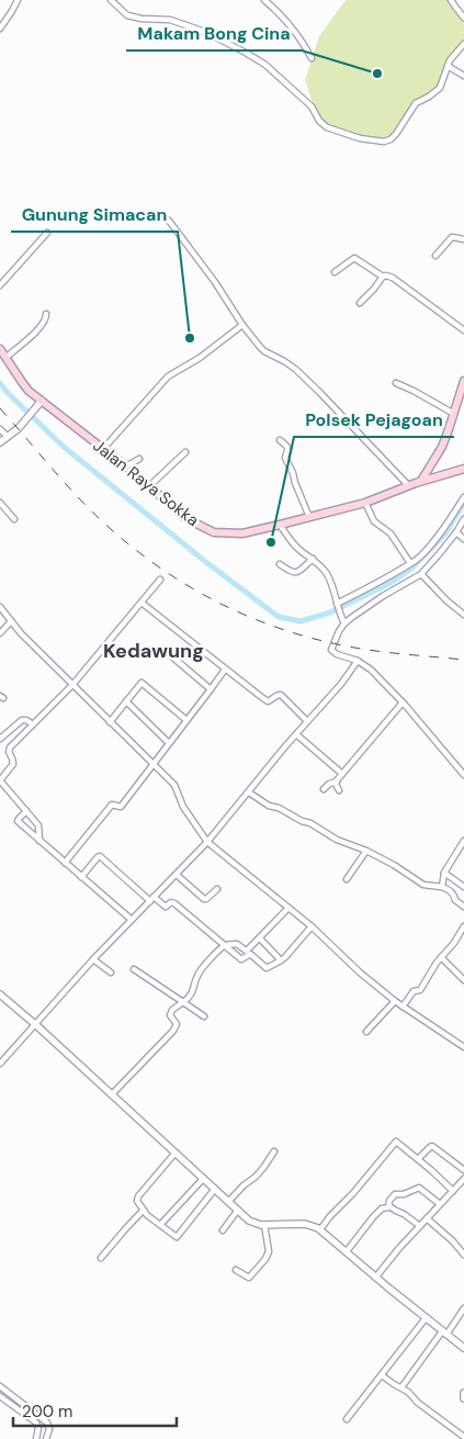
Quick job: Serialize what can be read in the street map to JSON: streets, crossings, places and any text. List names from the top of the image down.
{
  "streets": {
    "main road": ["Jalan Raya Sokka"]
  },
  "districts": ["Kedawung"],
  "places": ["Makam Bong Cina", "Gunung Simacan", "Polsek Pejagoan"],
  "scale_bar": "200 m"
}
